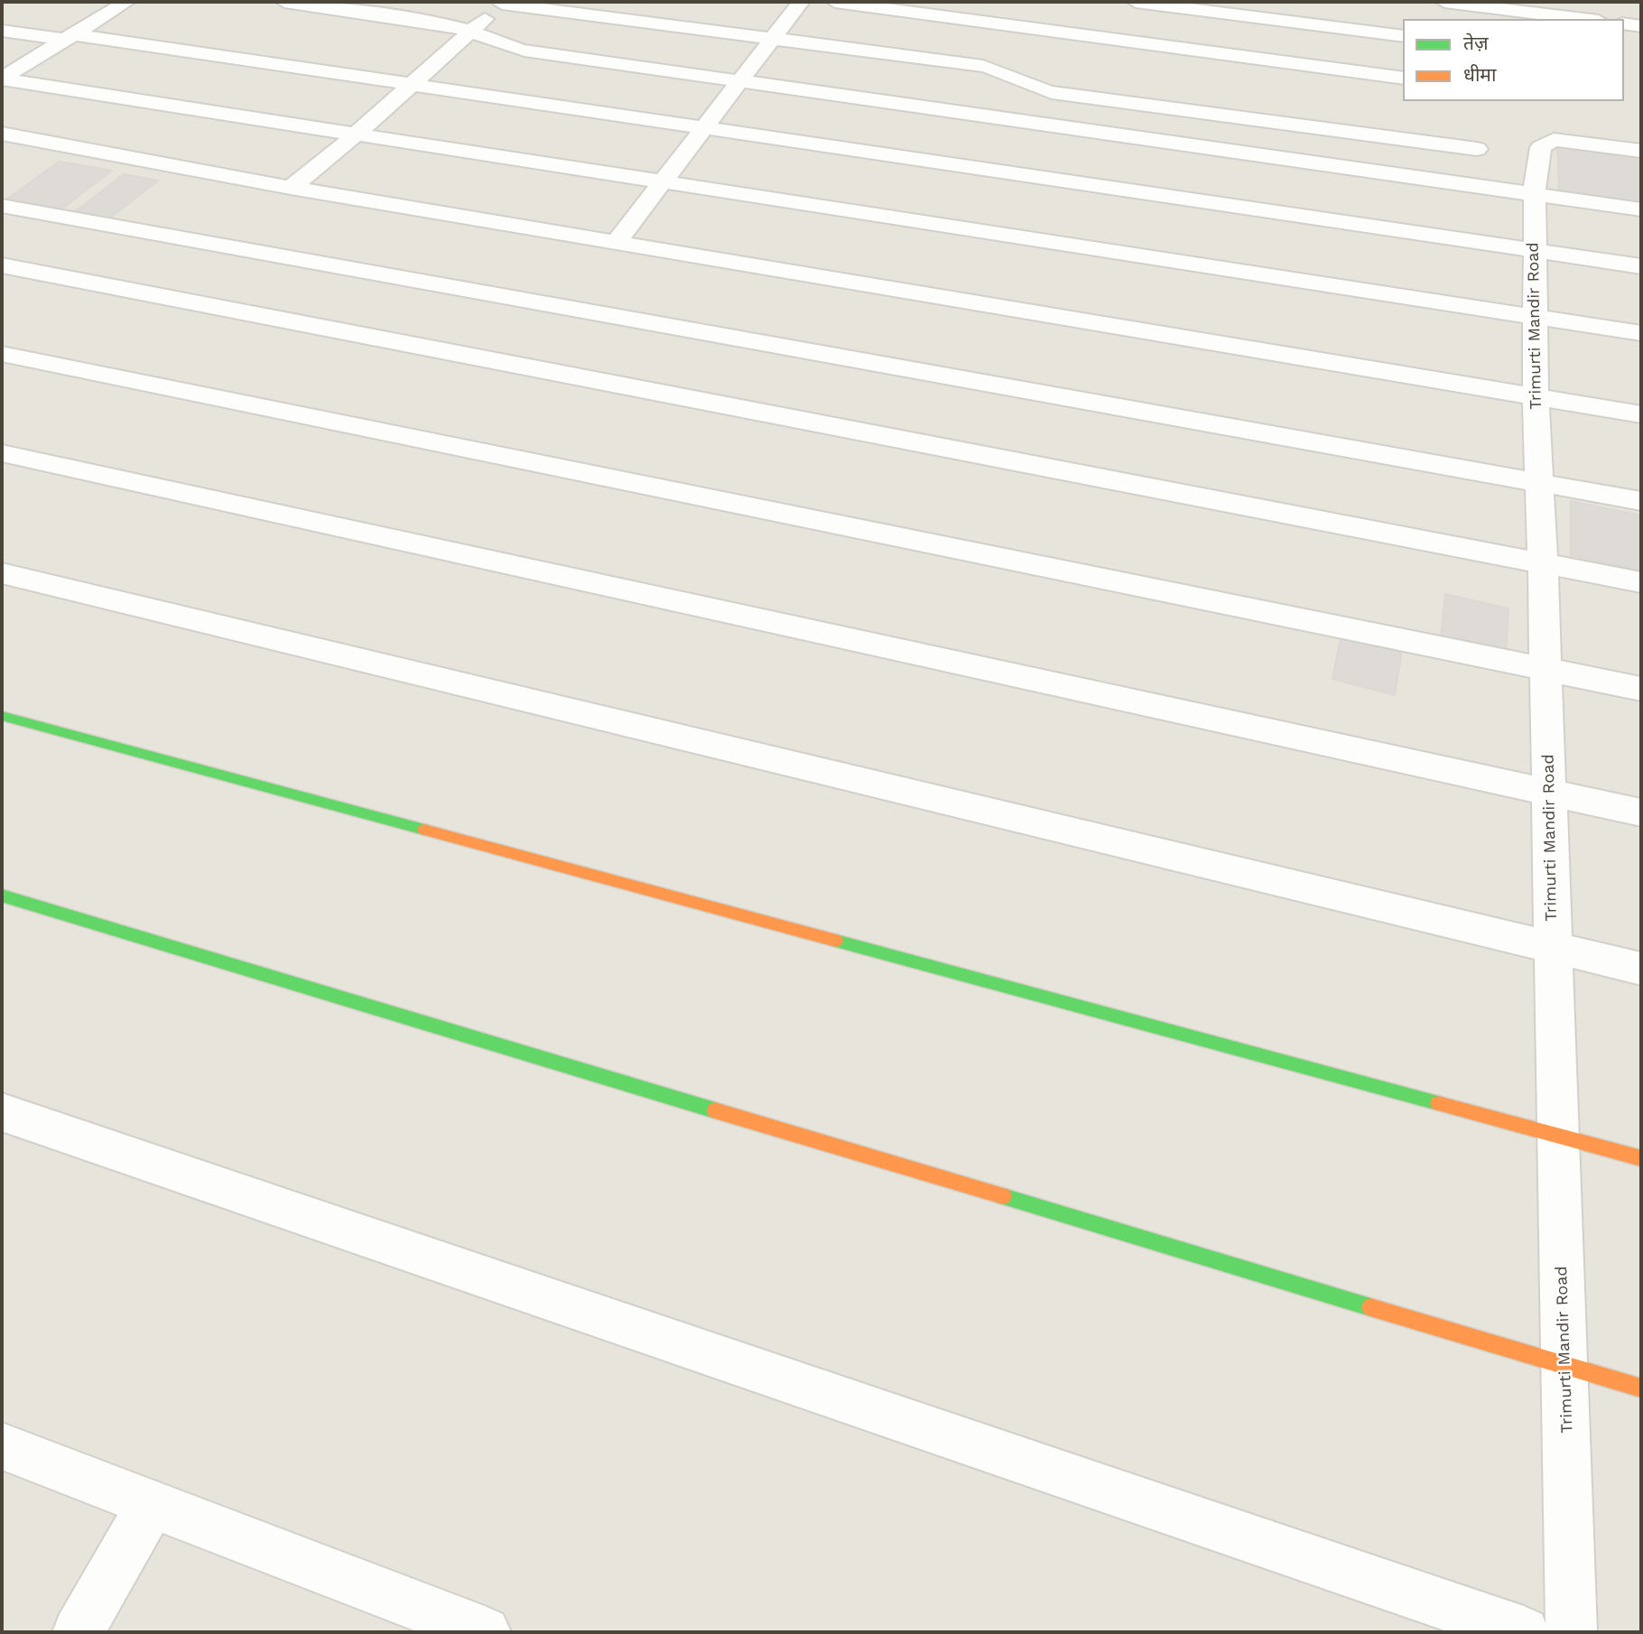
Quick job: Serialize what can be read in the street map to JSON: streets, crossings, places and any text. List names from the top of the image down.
{
  "streets": {
    "street": ["Trimurti Mandir Road"]
  },
  "legend": ["तेज़", "धीमा"]
}
